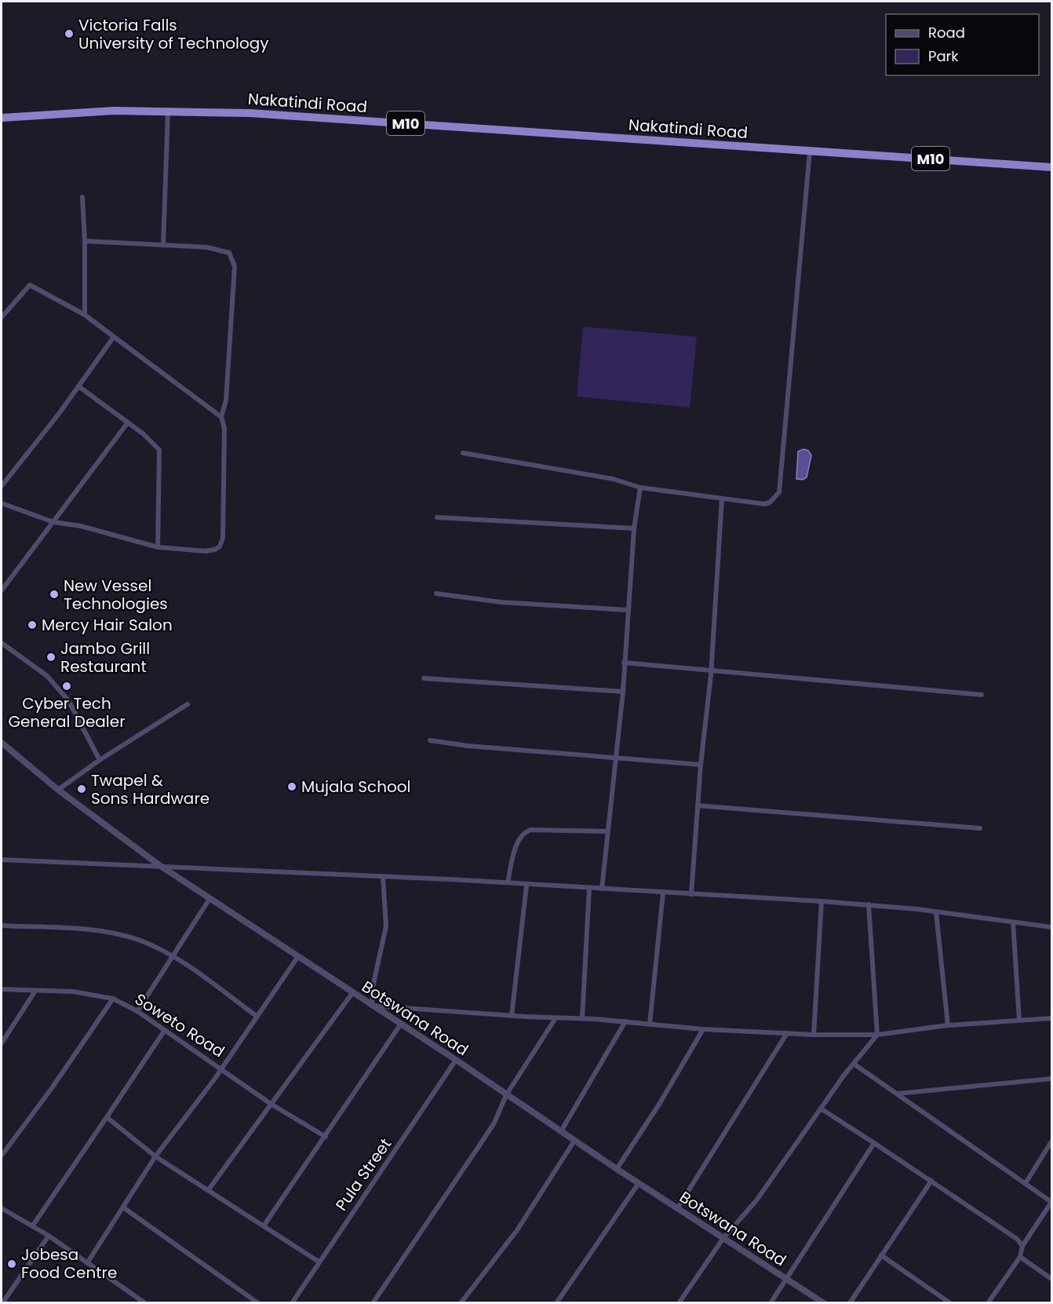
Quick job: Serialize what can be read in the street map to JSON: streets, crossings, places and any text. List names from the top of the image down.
{
  "streets": {
    "highway": ["Nakatindi Road", "M10"],
    "street": ["Botswana Road", "Soweto Road", "Pula Street"]
  },
  "crossings": [
    ["Nakatindi Road", "M10"],
    ["Botswana Road", "Pula Street"]
  ],
  "places": [
    "Victoria Falls University of Technology",
    "New Vessel Technologies",
    "Mercy Hair Salon",
    "Jambo Grill Restaurant",
    "Cyber Tech General Dealer",
    "Mujala School",
    "Twapel & Sons Hardware",
    "Jobesa Food Centre"
  ],
  "legend": ["Road", "Park"]
}
